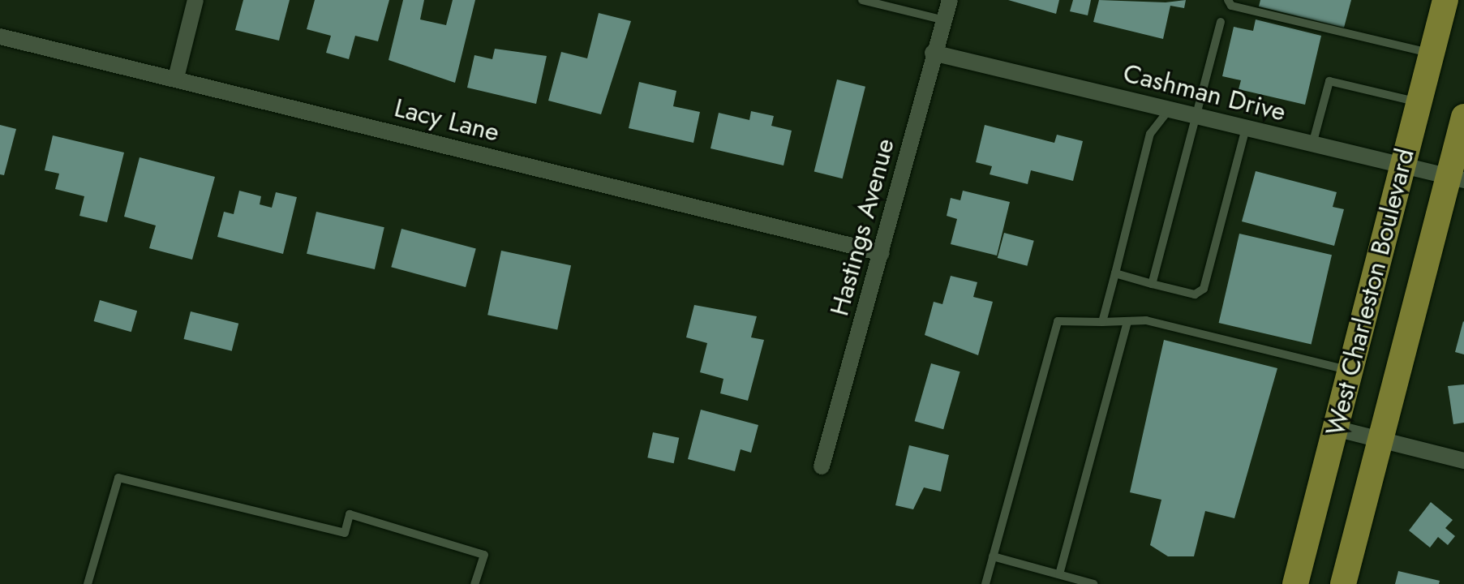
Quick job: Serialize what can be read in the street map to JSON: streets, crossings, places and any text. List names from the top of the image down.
{
  "streets": {
    "main road": ["West Charleston Boulevard"],
    "street": ["Cashman Drive", "Lacy Lane", "Hastings Avenue"]
  },
  "crossings": [
    ["Cashman Drive", "Hastings Avenue"],
    ["Cashman Drive", "West Charleston Boulevard"],
    ["Lacy Lane", "Hastings Avenue"]
  ]
}
